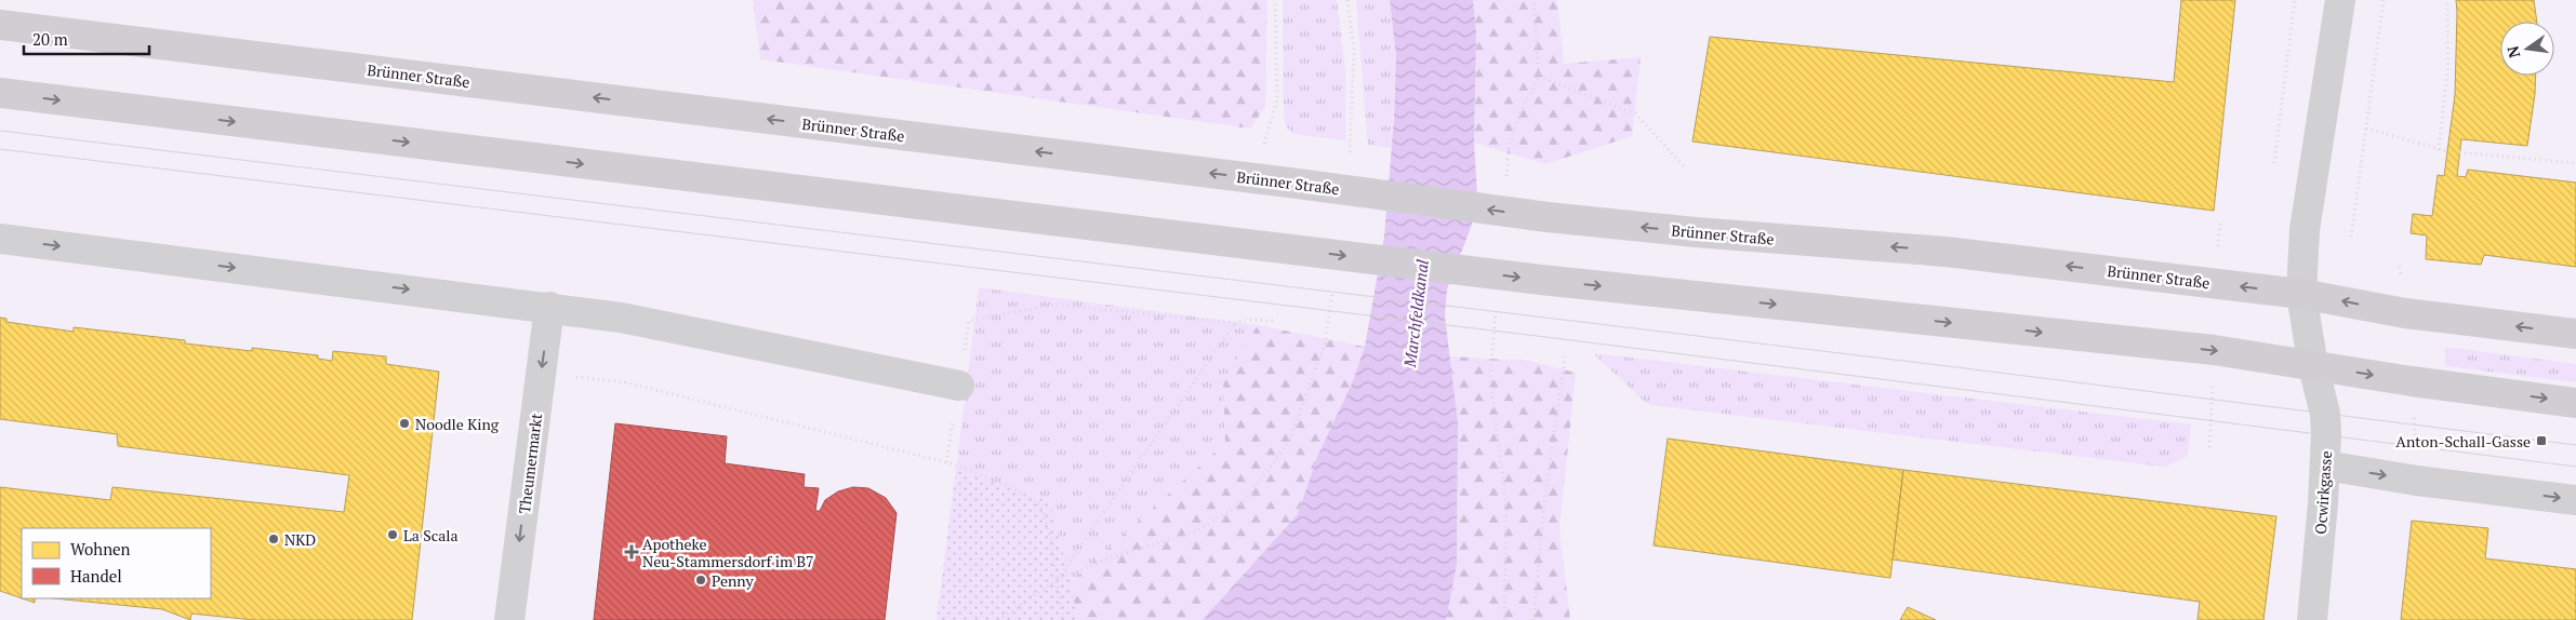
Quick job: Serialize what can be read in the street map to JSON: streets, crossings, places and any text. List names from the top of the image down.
{
  "streets": {
    "main road": ["Brünner Straße"],
    "street": ["Theumermarkt", "Ocwirkgasse"]
  },
  "crossings": [
    ["Brünner Straße", "Ocwirkgasse"]
  ],
  "one_way": ["Theumermarkt"],
  "water": ["Marchfeldkanal"],
  "places": {
    "other": [
      "Noodle King",
      "La Scala",
      "NKD",
      "Penny"
    ],
    "transit": ["Anton-Schall-Gasse"],
    "health": ["Apotheke Neu-Stammersdorf im B7"]
  },
  "legend": ["Wohnen", "Handel"],
  "scale_bar": "20 m",
  "north": "left"
}
